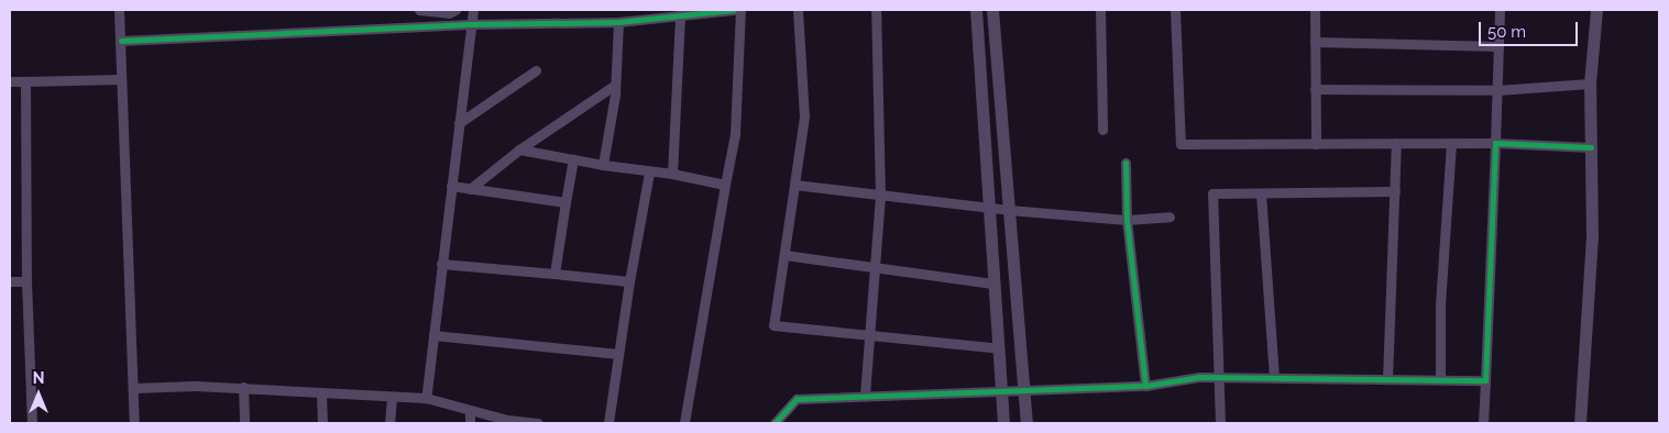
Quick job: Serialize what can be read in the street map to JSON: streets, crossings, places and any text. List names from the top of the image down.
{
  "scale_bar": "50 m",
  "north": "top"
}
